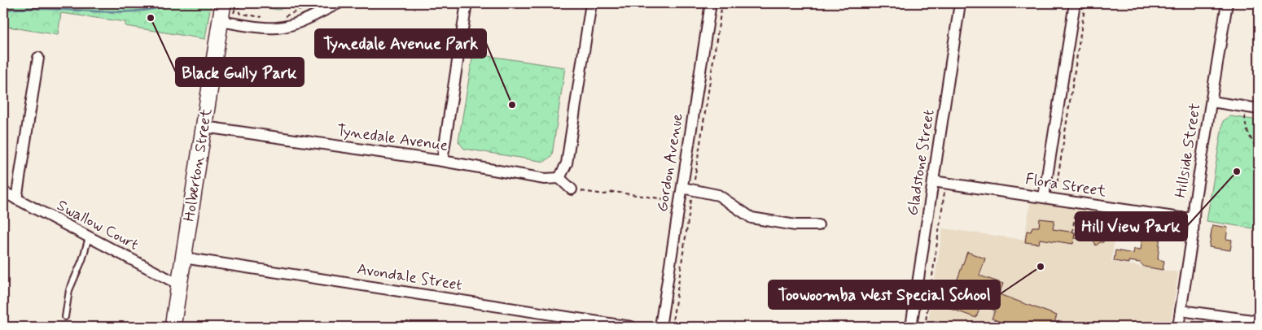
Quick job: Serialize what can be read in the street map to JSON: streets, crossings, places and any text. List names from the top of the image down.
{
  "streets": {
    "main road": ["Holberton Street"],
    "street": [
      "Tynedale Avenue",
      "Hillside Street",
      "Gordon Avenue",
      "Gladstone Street",
      "Flora Street",
      "Swallow Court",
      "Avondale Street"
    ]
  },
  "crossings": [
    ["Tynedale Avenue", "Holberton Street"],
    ["Hillside Street", "Flora Street"],
    ["Gladstone Street", "Flora Street"],
    ["Holberton Street", "Swallow Court"],
    ["Holberton Street", "Avondale Street"]
  ],
  "places": [
    "Black Gully Park",
    "Tynedale Avenue Park",
    "Hill View Park",
    "Toowoomba West Special School"
  ]
}
